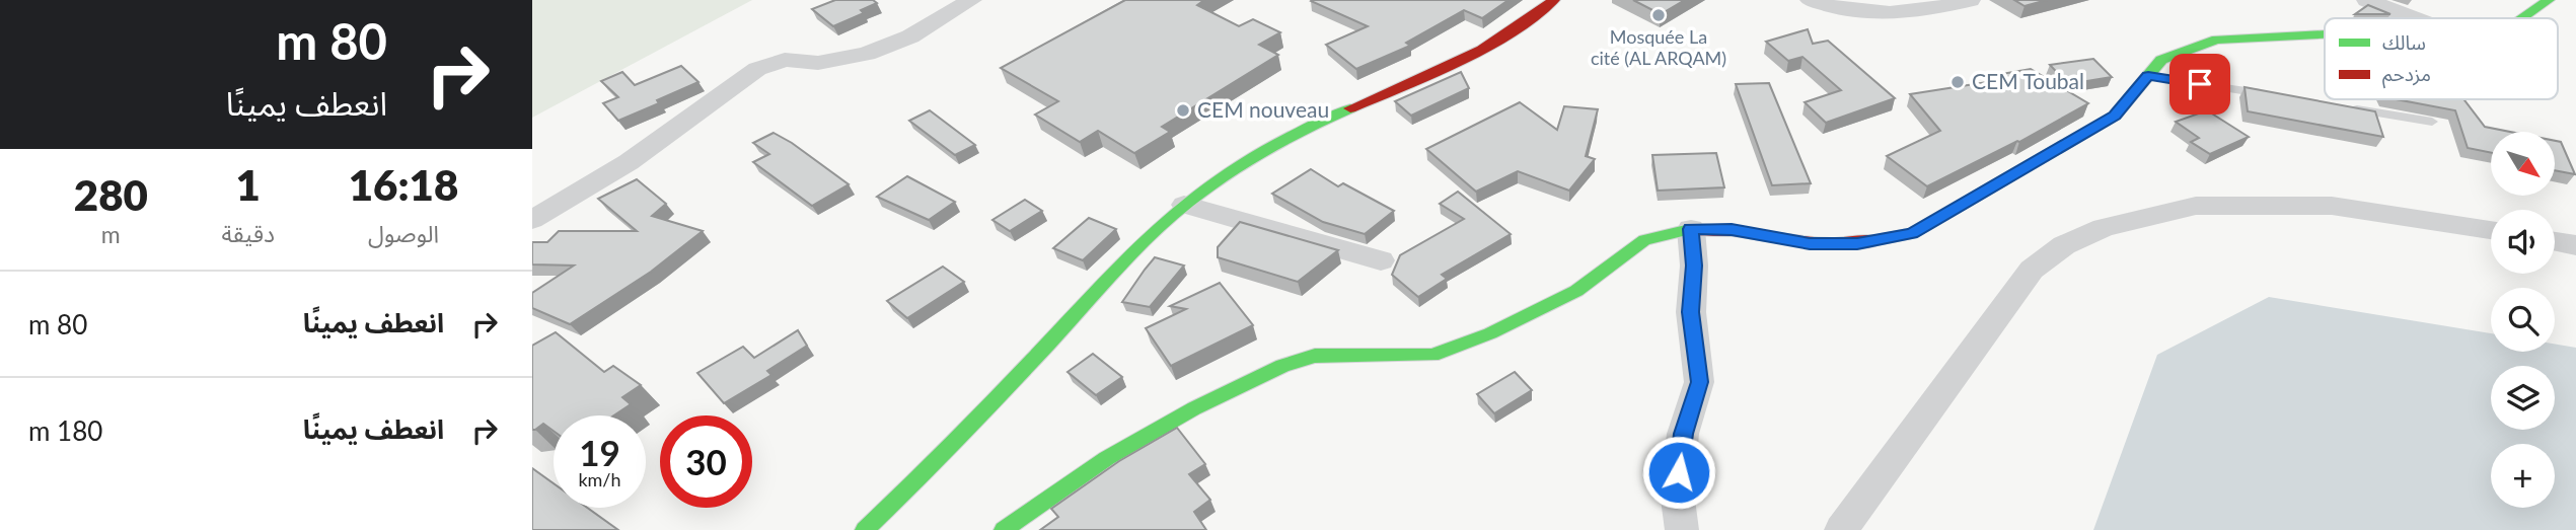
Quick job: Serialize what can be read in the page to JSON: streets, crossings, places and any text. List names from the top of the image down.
{
  "places": ["Mosquée La cité (AL ARQAM)", "CEM Toubal", "CEM nouveau"],
  "legend": ["سالك", "مزدحم"],
  "north": "bottom right",
  "page": {
    "turn": ["80 m", "انعطف يمينًا"],
    "map_buttons": "+",
    "eta": [
      "16:18",
      "الوصول",
      "1",
      "دقيقة",
      "280",
      "m"
    ],
    "list": [
      {
        "name": "انعطف يمينًا",
        "value": "80 m"
      },
      {
        "name": "انعطف يمينًا",
        "value": "180 m"
      }
    ],
    "speed": "19 km/h",
    "limit": "30"
  }
}
